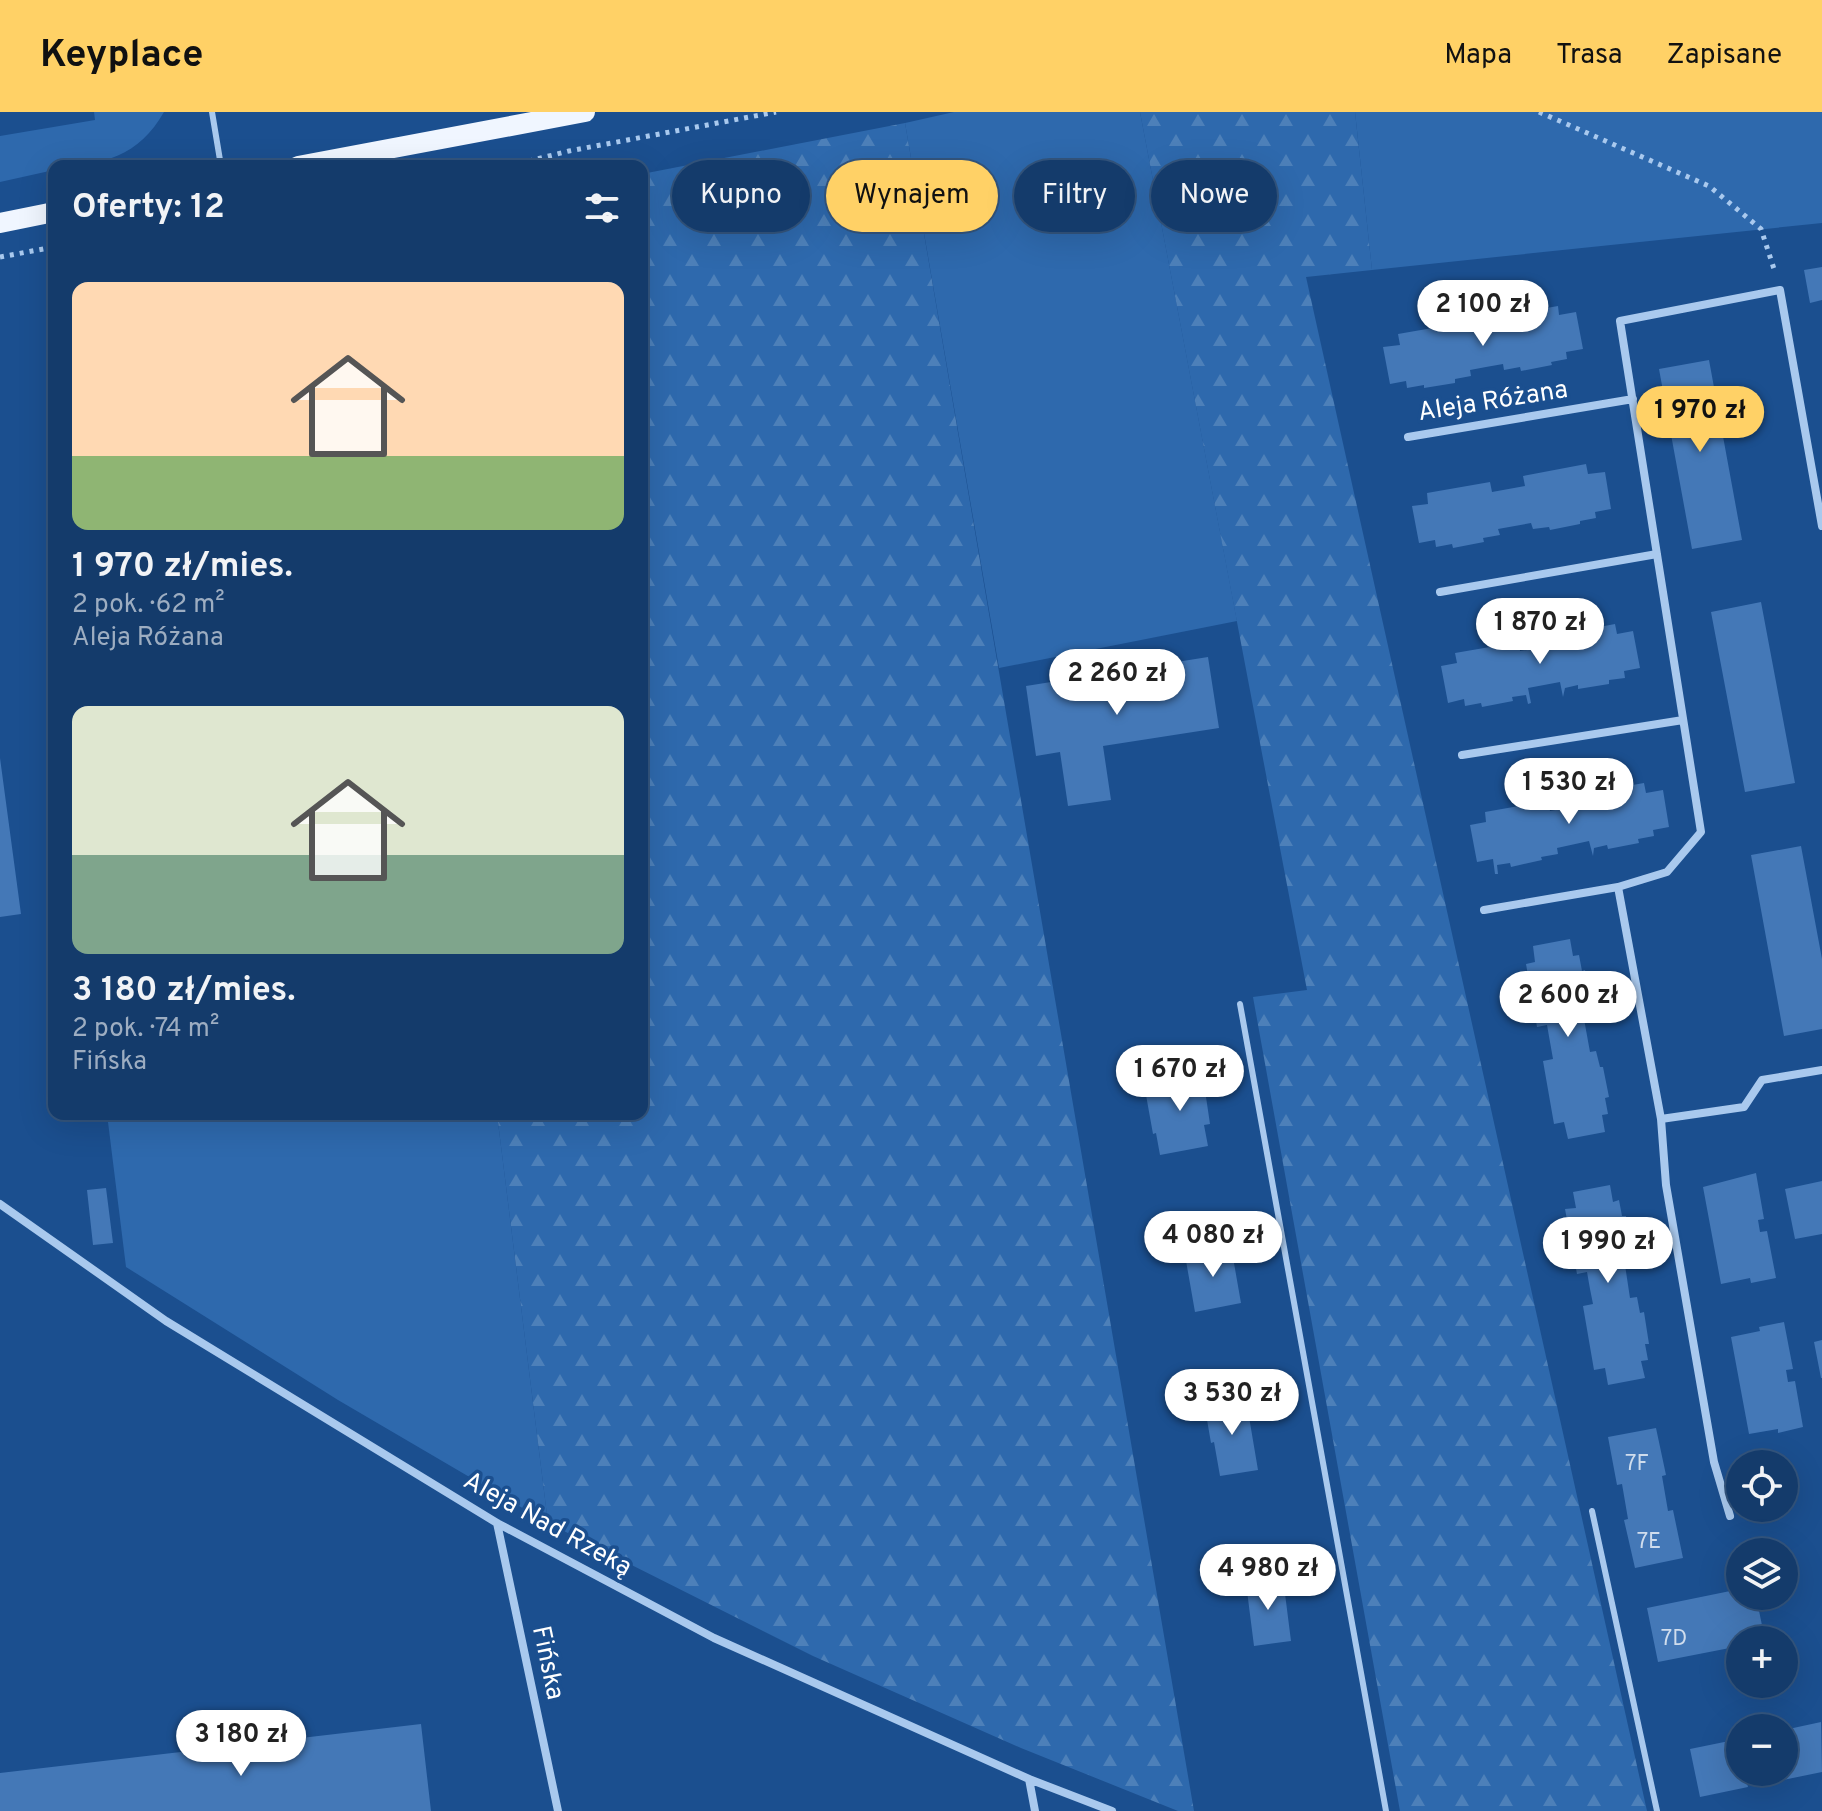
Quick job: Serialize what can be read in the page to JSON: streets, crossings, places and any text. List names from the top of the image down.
{
  "streets": {
    "street": ["Aleja Różana", "Aleja Nad Rzeką", "Fińska"]
  },
  "crossings": [
    ["Aleja Nad Rzeką", "Fińska"]
  ],
  "house_numbers": ["7F", "7E", "7D"],
  "page": {
    "header": "Keyplace",
    "nav": ["Mapa", "Trasa", "Zapisane"],
    "chip": [
      "Kupno",
      "Wynajem",
      "Filtry",
      "Nowe"
    ],
    "heading": "Oferty: 12",
    "list": [
      {
        "name": "1 970 zł/mies.",
        "note": "2 pok. · 62 m² · Aleja Różana"
      },
      {
        "name": "3 180 zł/mies.",
        "note": "2 pok. · 74 m² · Fińska"
      }
    ],
    "price": [
      "2 100 zł",
      "1 970 zł",
      "1 870 zł",
      "2 260 zł",
      "1 530 zł",
      "2 600 zł",
      "1 670 zł",
      "4 080 zł",
      "1 990 zł",
      "3 530 zł",
      "4 980 zł",
      "3 180 zł"
    ],
    "map_buttons": ["+", "−"]
  }
}
